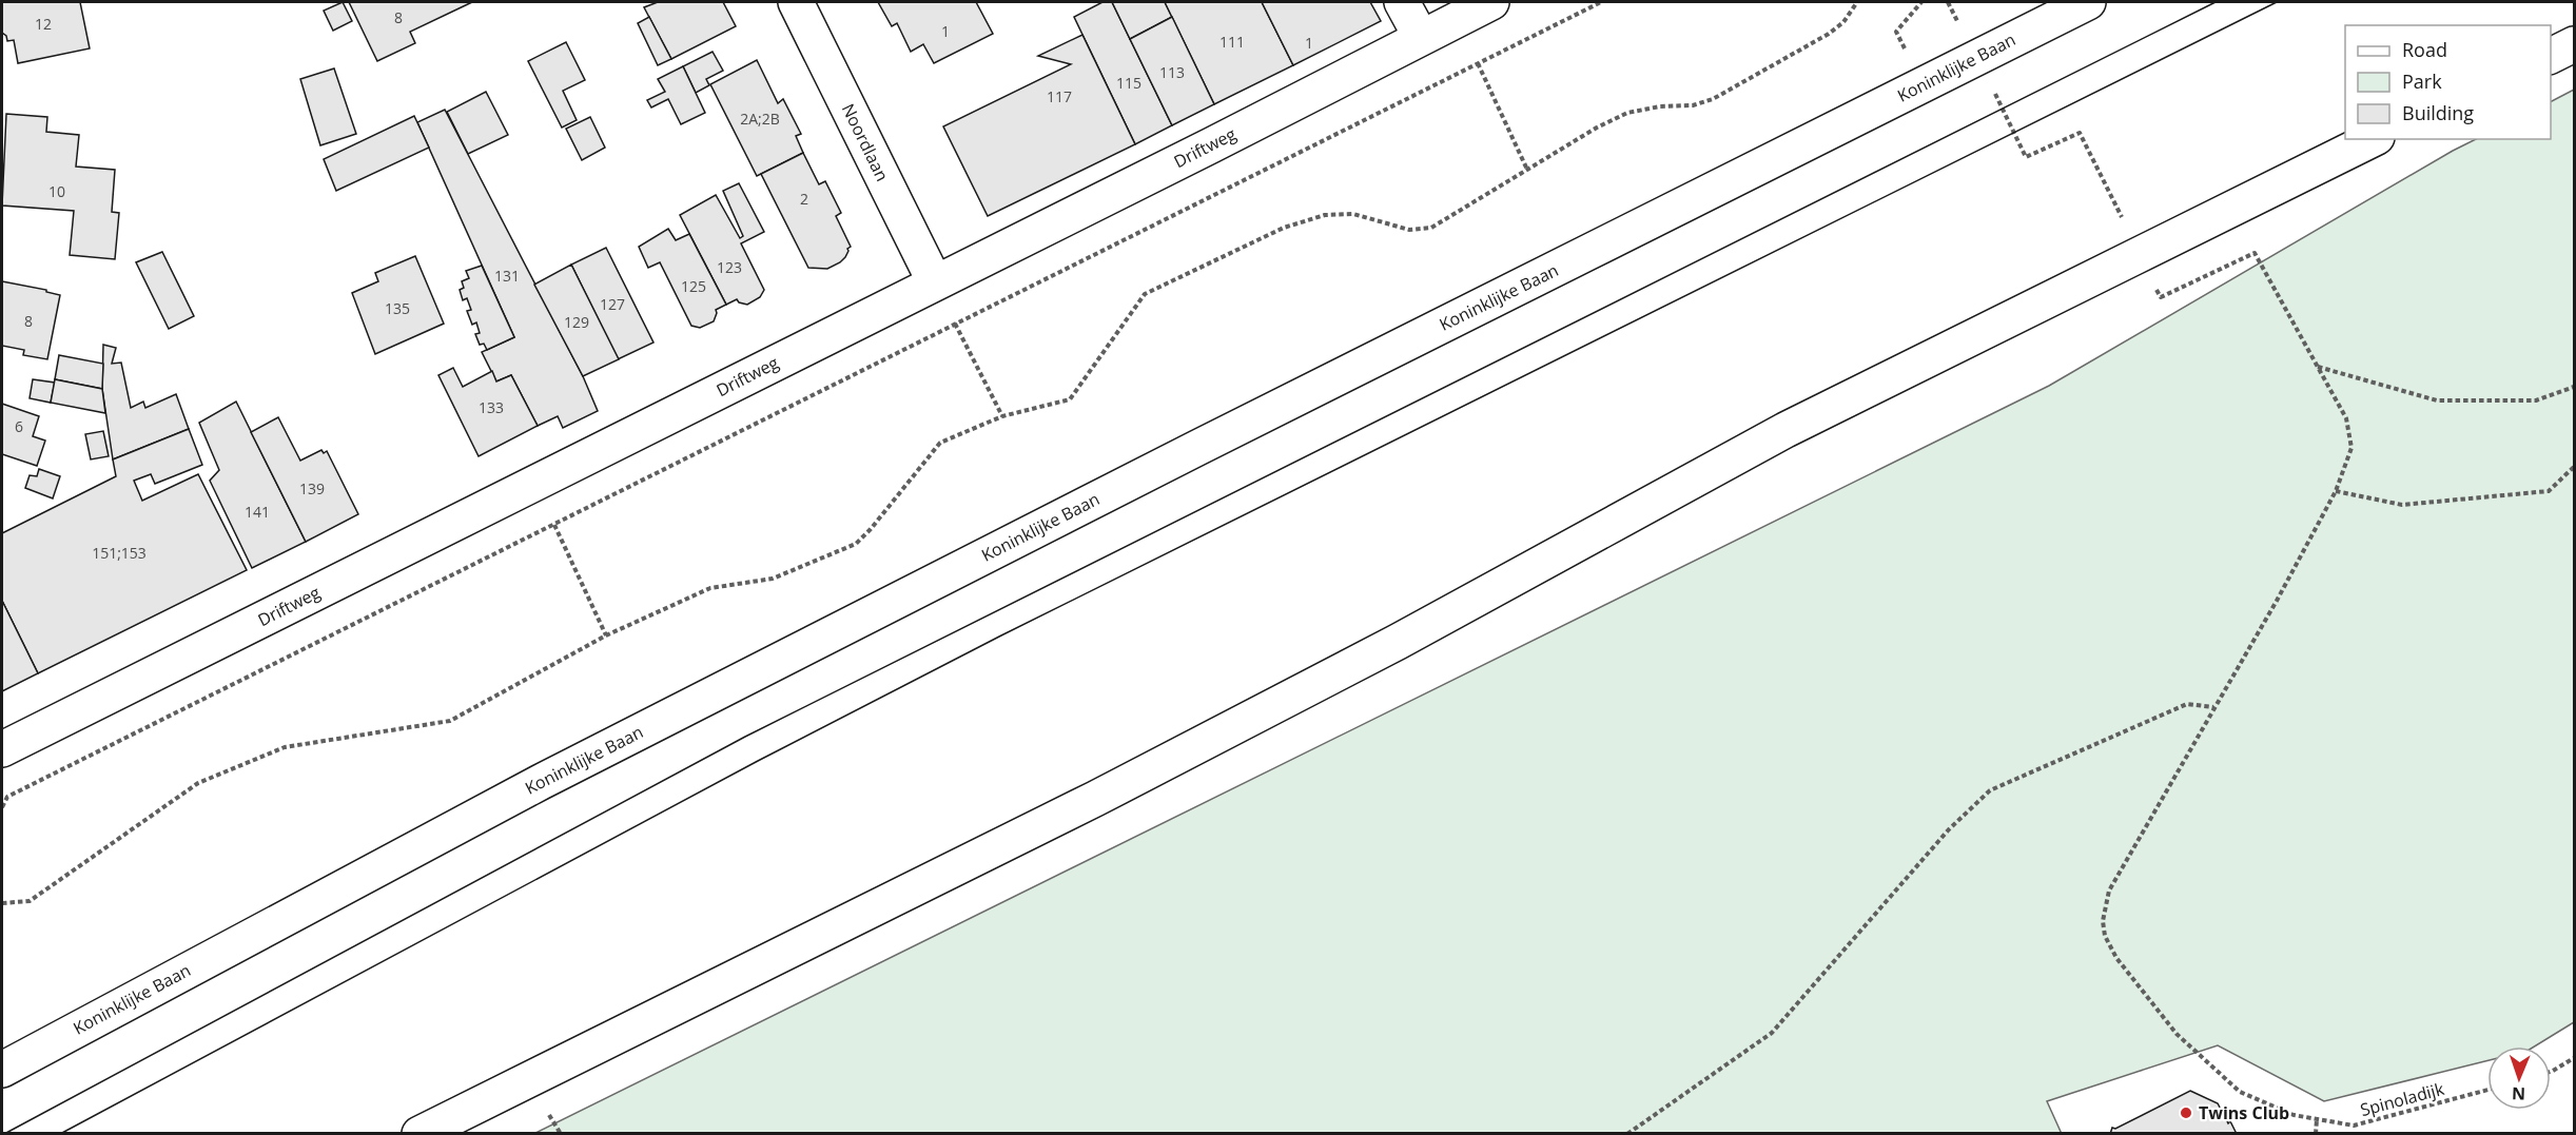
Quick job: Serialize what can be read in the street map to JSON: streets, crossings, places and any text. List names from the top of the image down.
{
  "streets": {
    "main road": ["Koninklijke Baan", "Noordlaan", "Driftweg"],
    "path": ["Spinoladijk"]
  },
  "crossings": [
    ["Noordlaan", "Driftweg"]
  ],
  "places": ["Twins Club"],
  "house_numbers": [
    "8",
    "12",
    "1",
    "111",
    "1",
    "113",
    "115",
    "117",
    "2A;2B",
    "10",
    "2",
    "123",
    "131",
    "125",
    "127",
    "135",
    "8",
    "129",
    "133",
    "6",
    "139",
    "141",
    "151;153"
  ],
  "legend": ["Road", "Park", "Building"],
  "north": "bottom"
}
